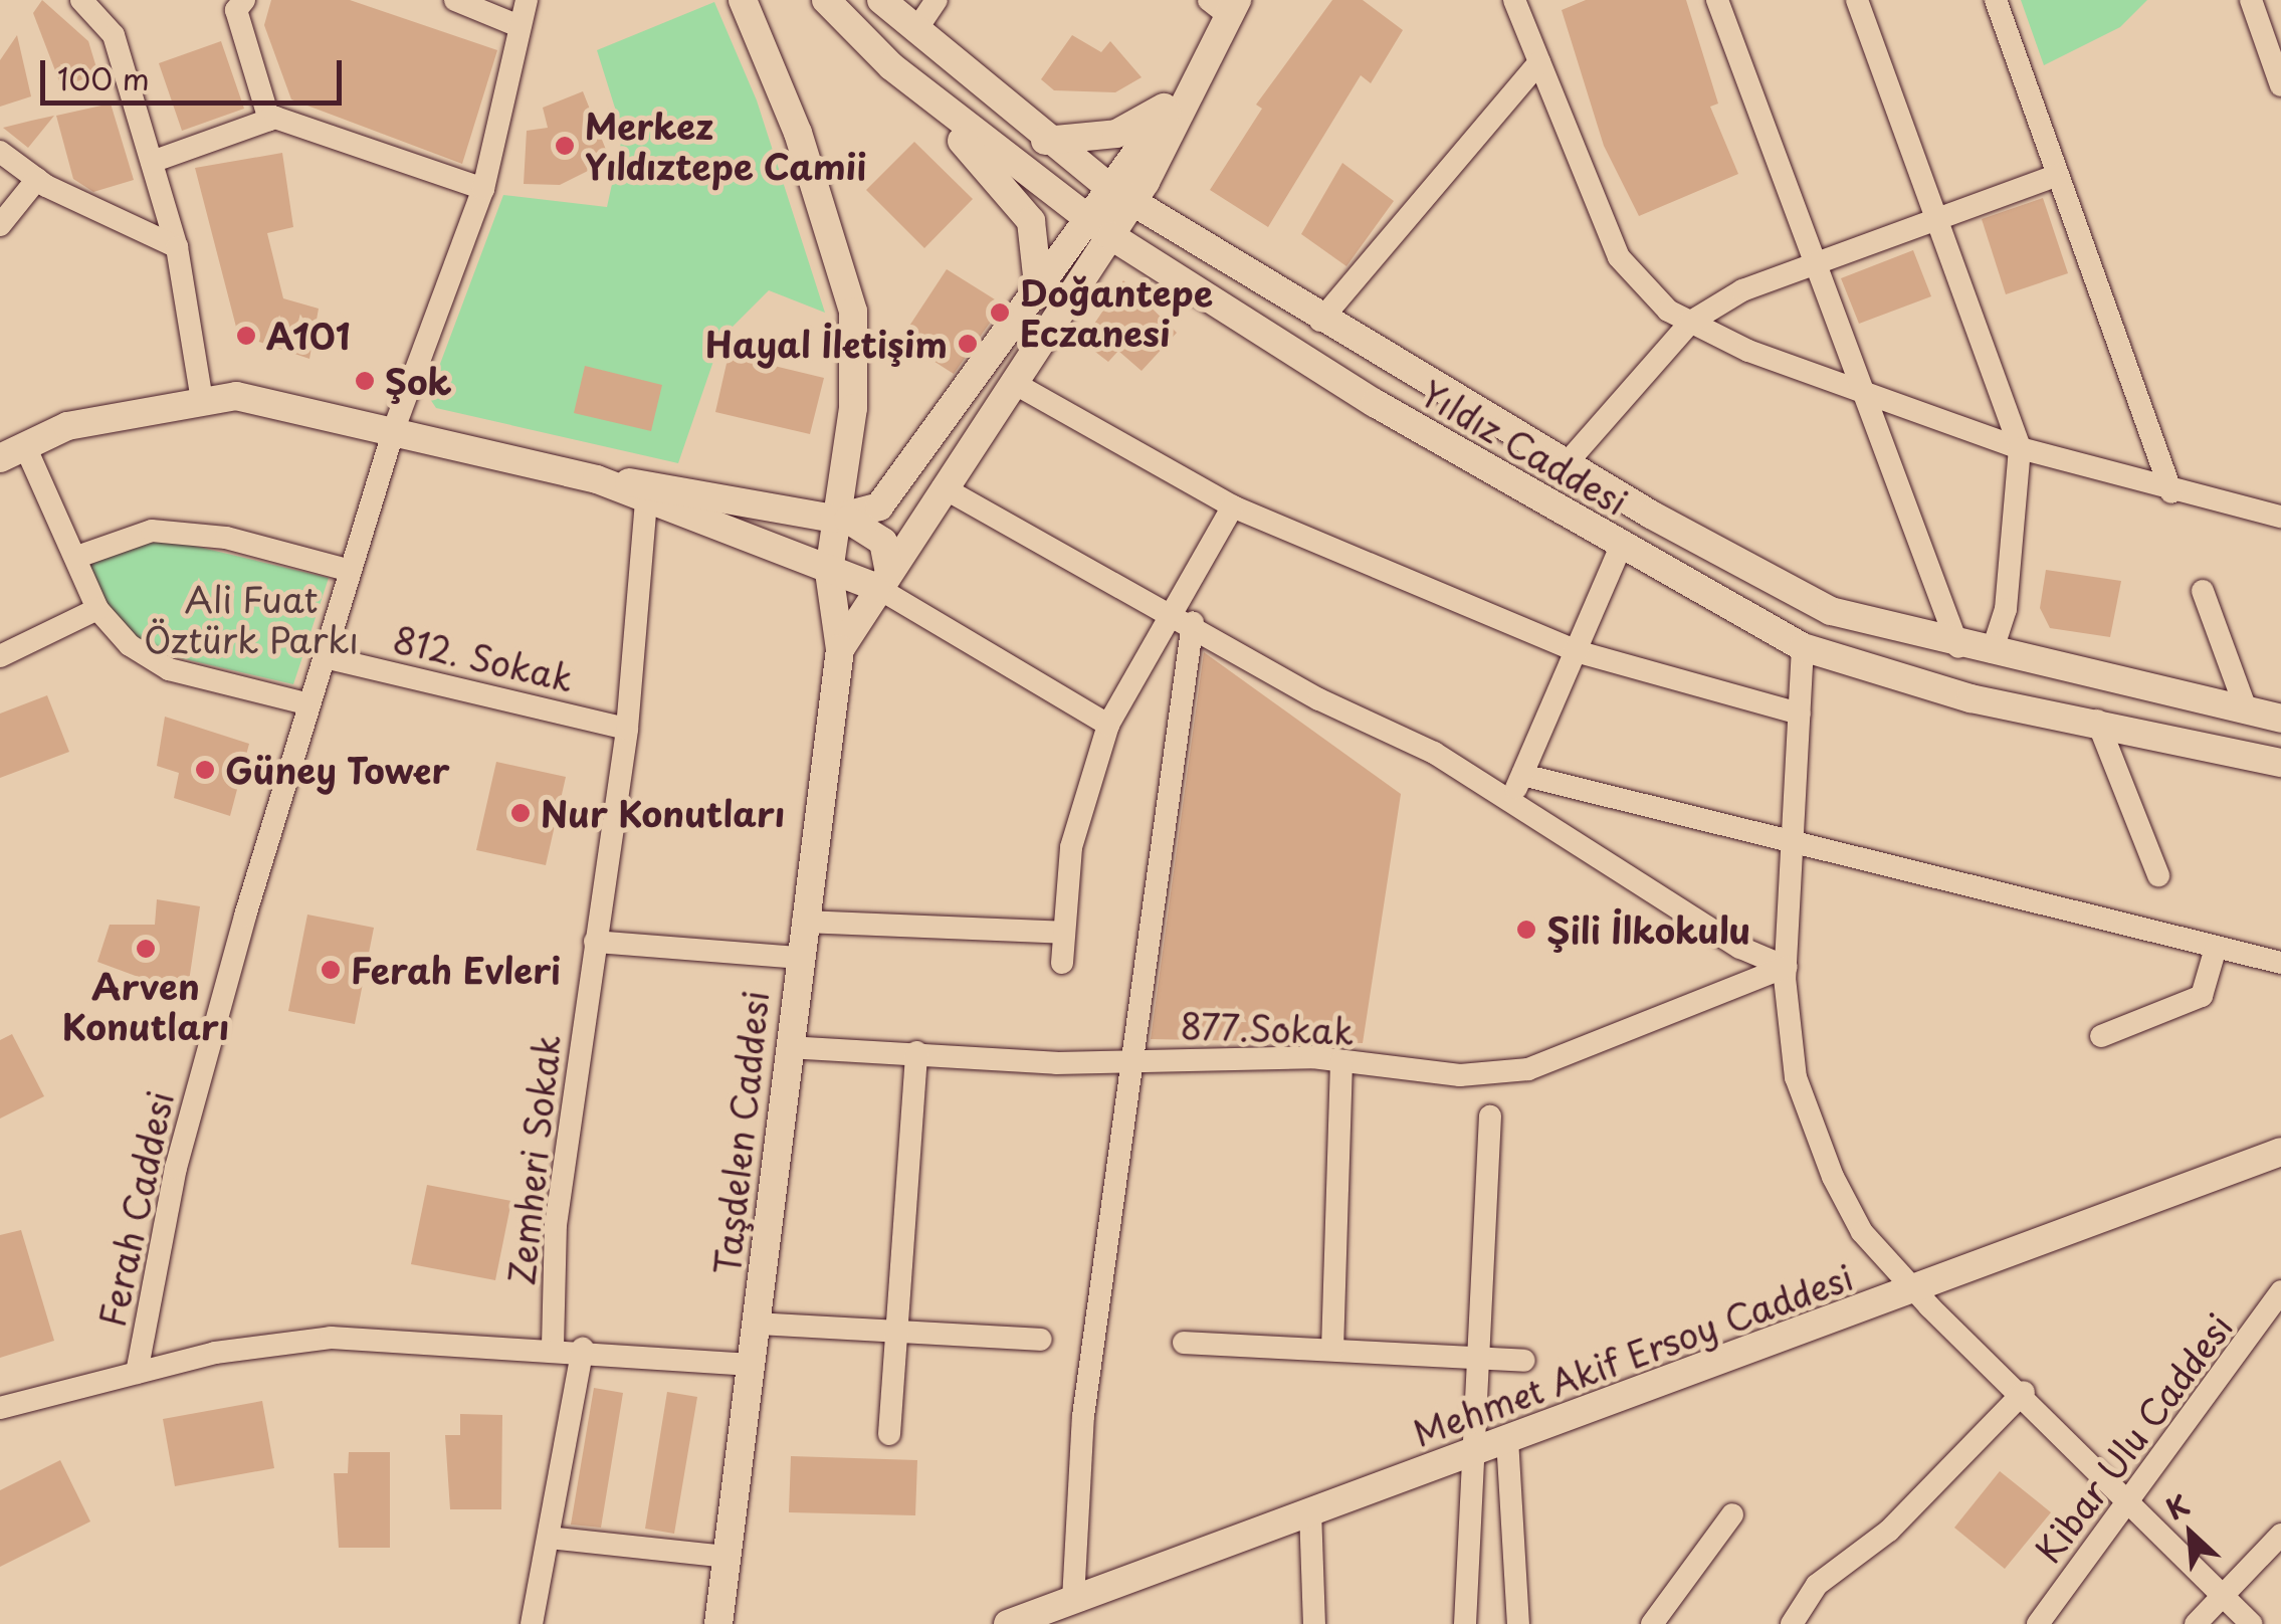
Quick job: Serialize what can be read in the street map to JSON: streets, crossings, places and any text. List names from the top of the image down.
{
  "streets": {
    "main road": ["Yıldız Caddesi", "Taşdelen Caddesi", "Mehmet Akif Ersoy Caddesi"],
    "street": [
      "812. Sokak",
      "877.Sokak",
      "Zemheri Sokak",
      "Ferah Caddesi",
      "Kibar Ulu Caddesi"
    ]
  },
  "crossings": [
    ["812. Sokak", "Zemheri Sokak"],
    ["812. Sokak", "Ferah Caddesi"],
    ["877.Sokak", "Taşdelen Caddesi"]
  ],
  "parks": ["Ali Fuat Öztürk Parkı"],
  "places": [
    "Merkez Yıldıztepe Camii",
    "Doğantepe Eczanesi",
    "A101",
    "Hayal İletişim",
    "Şok",
    "Güney Tower",
    "Nur Konutları",
    "Şili İlkokulu",
    "Arven Konutları",
    "Ferah Evleri"
  ],
  "scale_bar": "100 m",
  "north": "top left"
}
